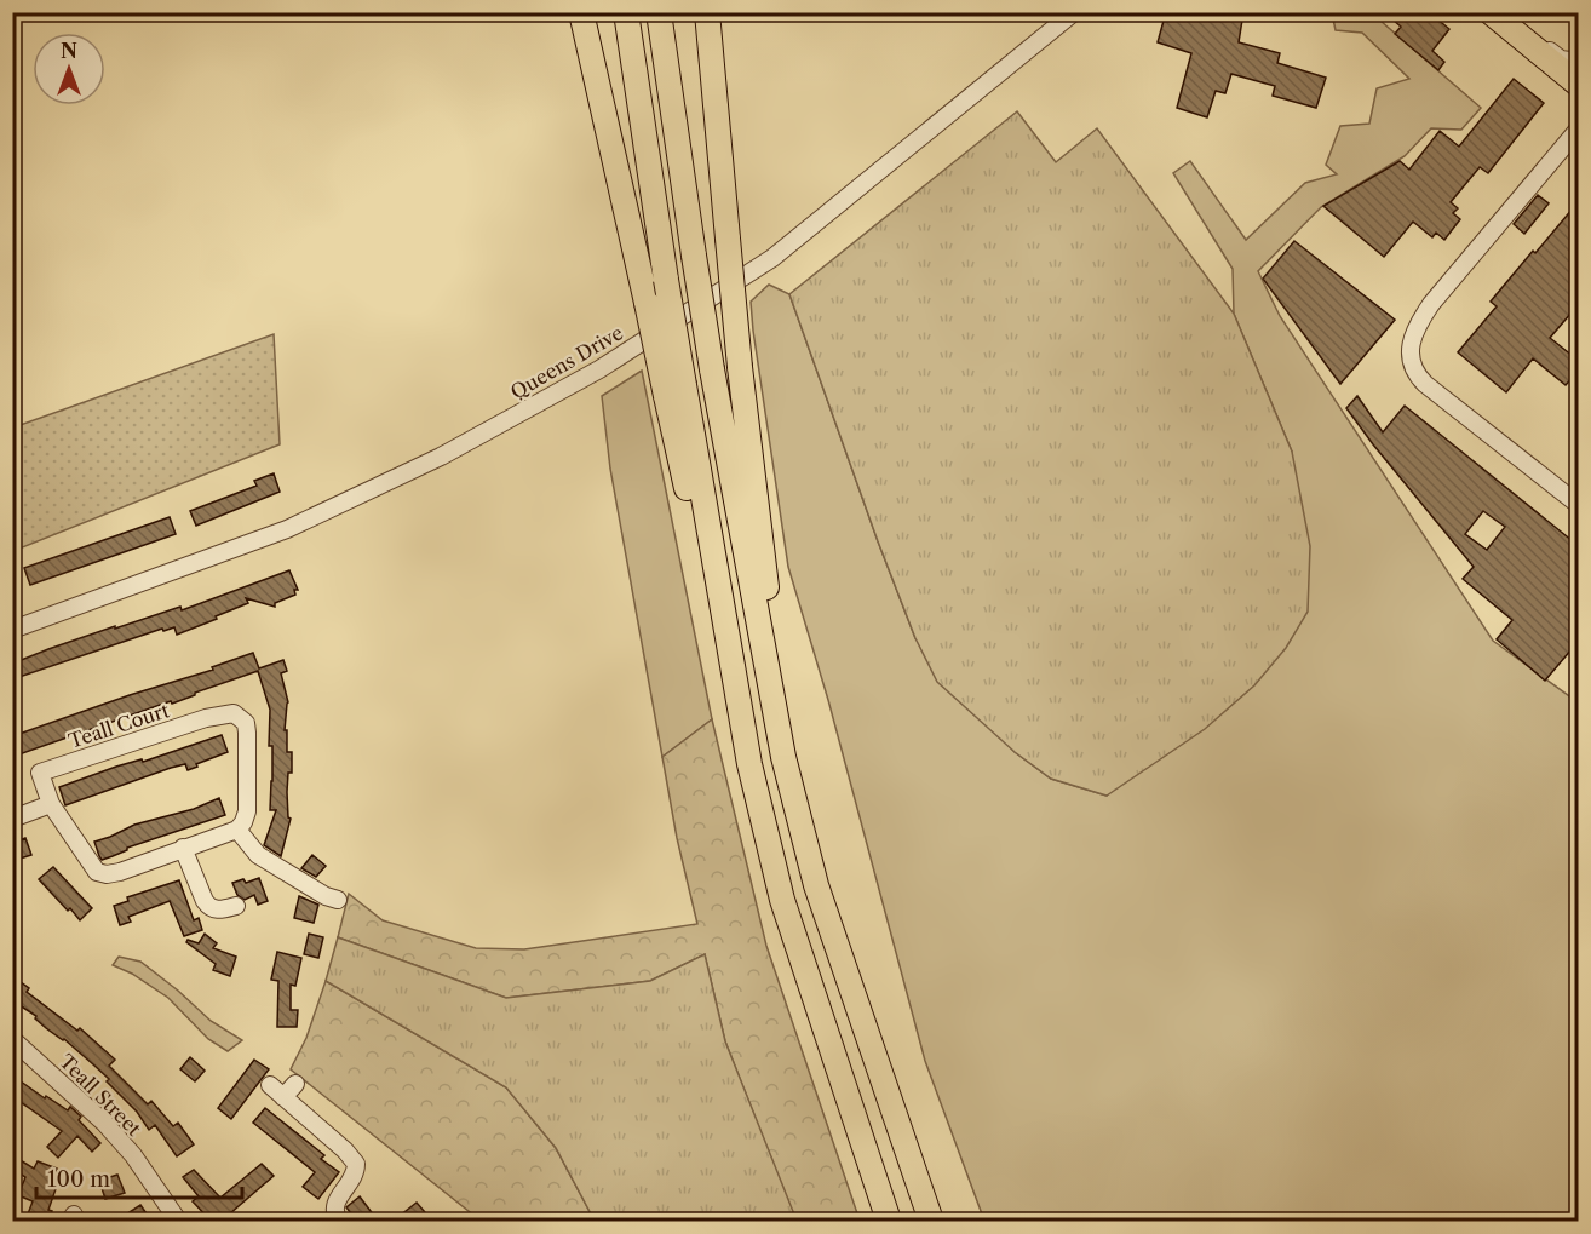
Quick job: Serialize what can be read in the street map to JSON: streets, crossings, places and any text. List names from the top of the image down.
{
  "streets": {
    "street": ["Queens Drive", "Teall Court", "Teall Street"]
  },
  "scale_bar": "100 m",
  "north": "top"
}
